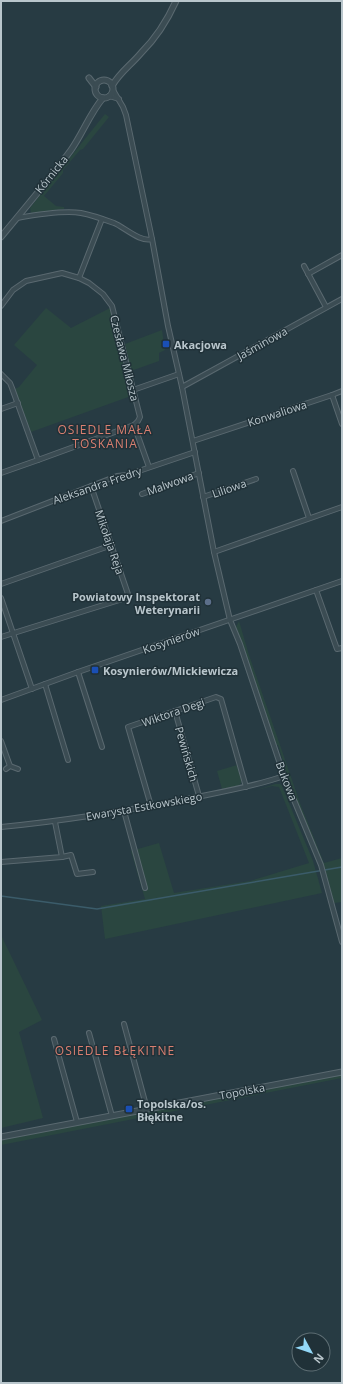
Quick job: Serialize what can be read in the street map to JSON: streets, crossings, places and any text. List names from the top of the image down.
{
  "streets": {
    "street": [
      "Kórnicka",
      "Jaśminowa",
      "Czesława Miłosza",
      "Konwaliowa",
      "Malwowa",
      "Aleksandra Fredry",
      "Liliowa",
      "Mikołaja Reja",
      "Kosynierów",
      "Wiktora Degi",
      "Pewińskich",
      "Bukowa",
      "Ewarysta Estkowskiego",
      "Topolska"
    ]
  },
  "crossings": [
    ["Aleksandra Fredry", "Mikołaja Reja"],
    ["Kosynierów", "Bukowa"],
    ["Wiktora Degi", "Pewińskich"],
    ["Wiktora Degi", "Ewarysta Estkowskiego"],
    ["Pewińskich", "Ewarysta Estkowskiego"],
    ["Bukowa", "Ewarysta Estkowskiego"]
  ],
  "districts": ["OSIEDLE MAŁA TOSKANIA", "OSIEDLE BŁĘKITNE"],
  "places": {
    "transit": ["Akacjowa", "Kosynierów/Mickiewicza", "Topolska/os. Błękitne"],
    "other": ["Powiatowy Inspektorat Weterynarii"]
  },
  "north": "bottom right"
}
